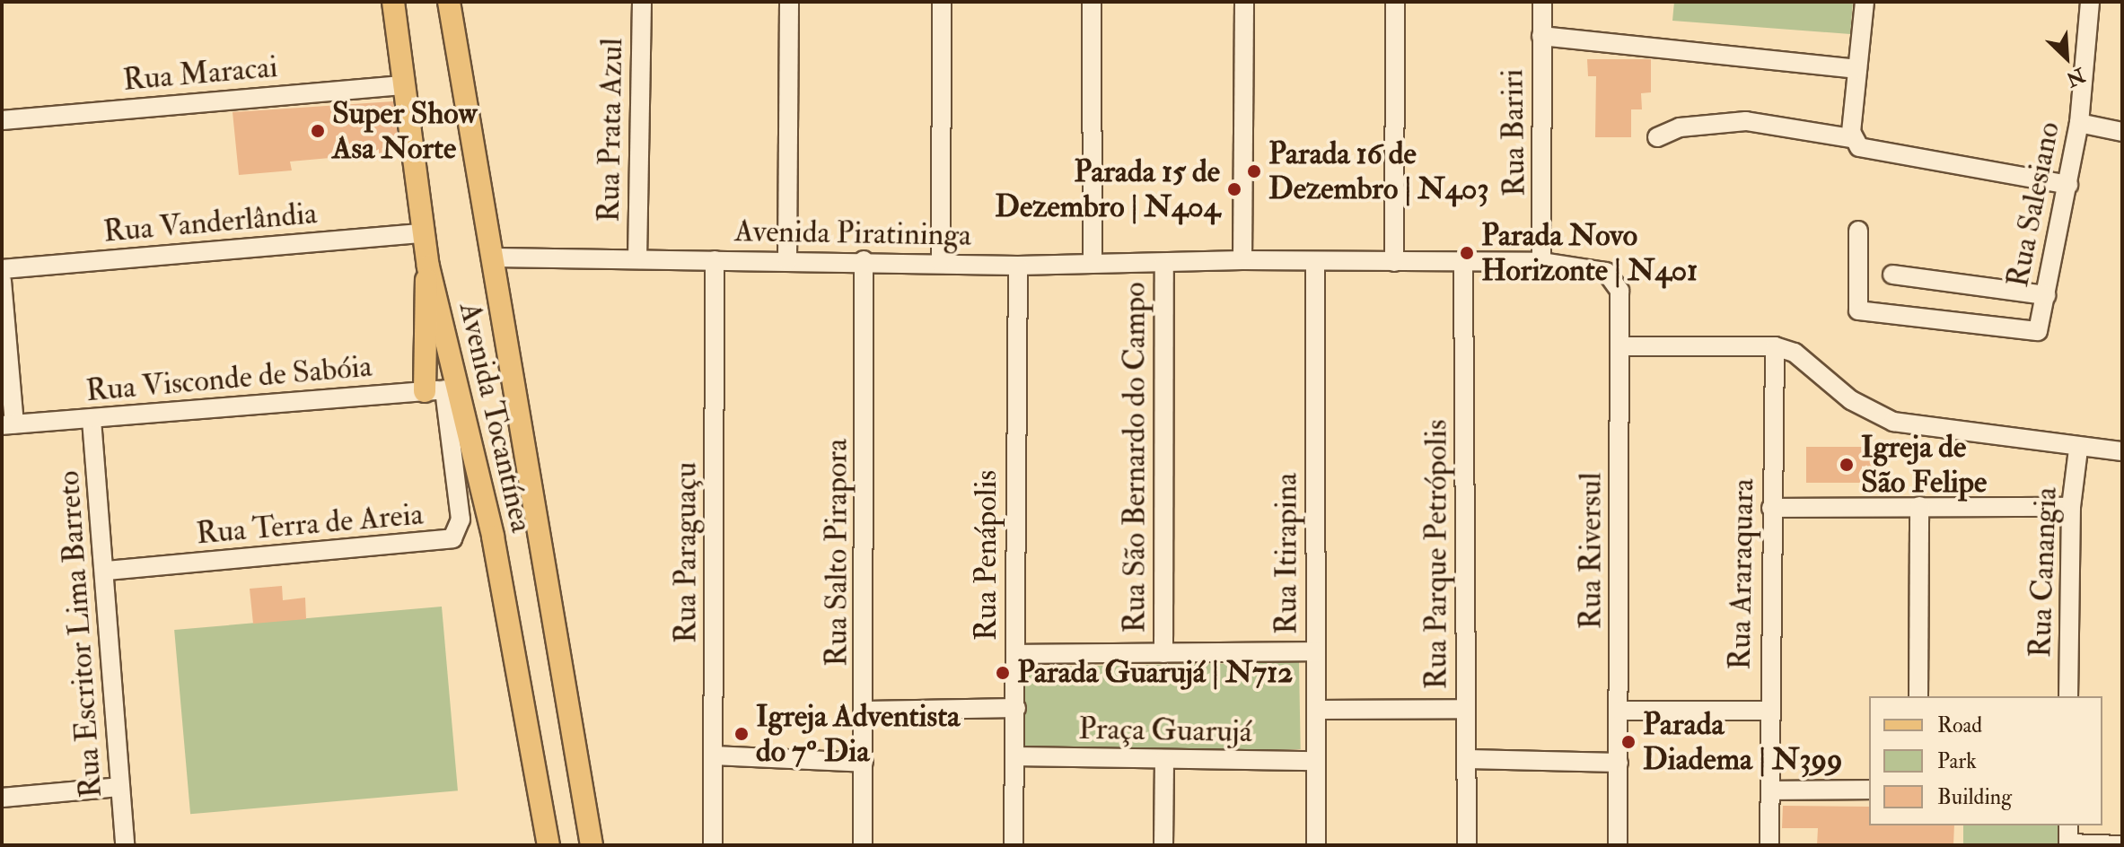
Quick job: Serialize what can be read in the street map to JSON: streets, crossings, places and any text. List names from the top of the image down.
{
  "streets": {
    "main road": ["Avenida Tocantínea"],
    "street": [
      "Rua Maracai",
      "Rua Prata Azul",
      "Rua Bariri",
      "Rua Salesiano",
      "Rua Vanderlândia",
      "Avenida Piratininga",
      "Rua Visconde de Sabóia",
      "Rua São Bernardo do Campo",
      "Rua Terra de Areia",
      "Rua Riversul",
      "Rua Paraguaçu",
      "Rua Salto Pirapora",
      "Rua Itirapina",
      "Rua Parque Petrópolis",
      "Rua Penápolis",
      "Rua Canangia",
      "Rua Araraquara",
      "Rua Escritor Lima Barreto",
      "Praça Guarujá"
    ]
  },
  "crossings": [
    ["Rua Maracai", "Avenida Tocantínea"],
    ["Rua Prata Azul", "Avenida Piratininga"],
    ["Rua Bariri", "Avenida Piratininga"],
    ["Rua Vanderlândia", "Avenida Tocantínea"],
    ["Avenida Piratininga", "Avenida Tocantínea"],
    ["Avenida Piratininga", "Rua São Bernardo do Campo"],
    ["Avenida Piratininga", "Rua Riversul"],
    ["Avenida Piratininga", "Rua Paraguaçu"],
    ["Avenida Piratininga", "Rua Salto Pirapora"],
    ["Avenida Piratininga", "Rua Itirapina"],
    ["Avenida Piratininga", "Rua Parque Petrópolis"],
    ["Avenida Piratininga", "Rua Penápolis"],
    ["Rua Visconde de Sabóia", "Avenida Tocantínea"],
    ["Rua Visconde de Sabóia", "Rua Terra de Areia"],
    ["Rua Visconde de Sabóia", "Rua Escritor Lima Barreto"],
    ["Avenida Tocantínea", "Rua Terra de Areia"],
    ["Rua Terra de Areia", "Rua Escritor Lima Barreto"],
    ["Rua Itirapina", "Praça Guarujá"],
    ["Rua Penápolis", "Praça Guarujá"]
  ],
  "places": [
    "Super Show Asa Norte",
    "Parada 16 de Dezembro | N403",
    "Parada 15 de Dezembro | N404",
    "Parada Novo Horizonte | N401",
    "Igreja de São Felipe",
    "Parada Guarujá | N712",
    "Igreja Adventista do 7º Dia",
    "Parada Diadema | N399"
  ],
  "legend": ["Road", "Park", "Building"],
  "north": "bottom right"
}
